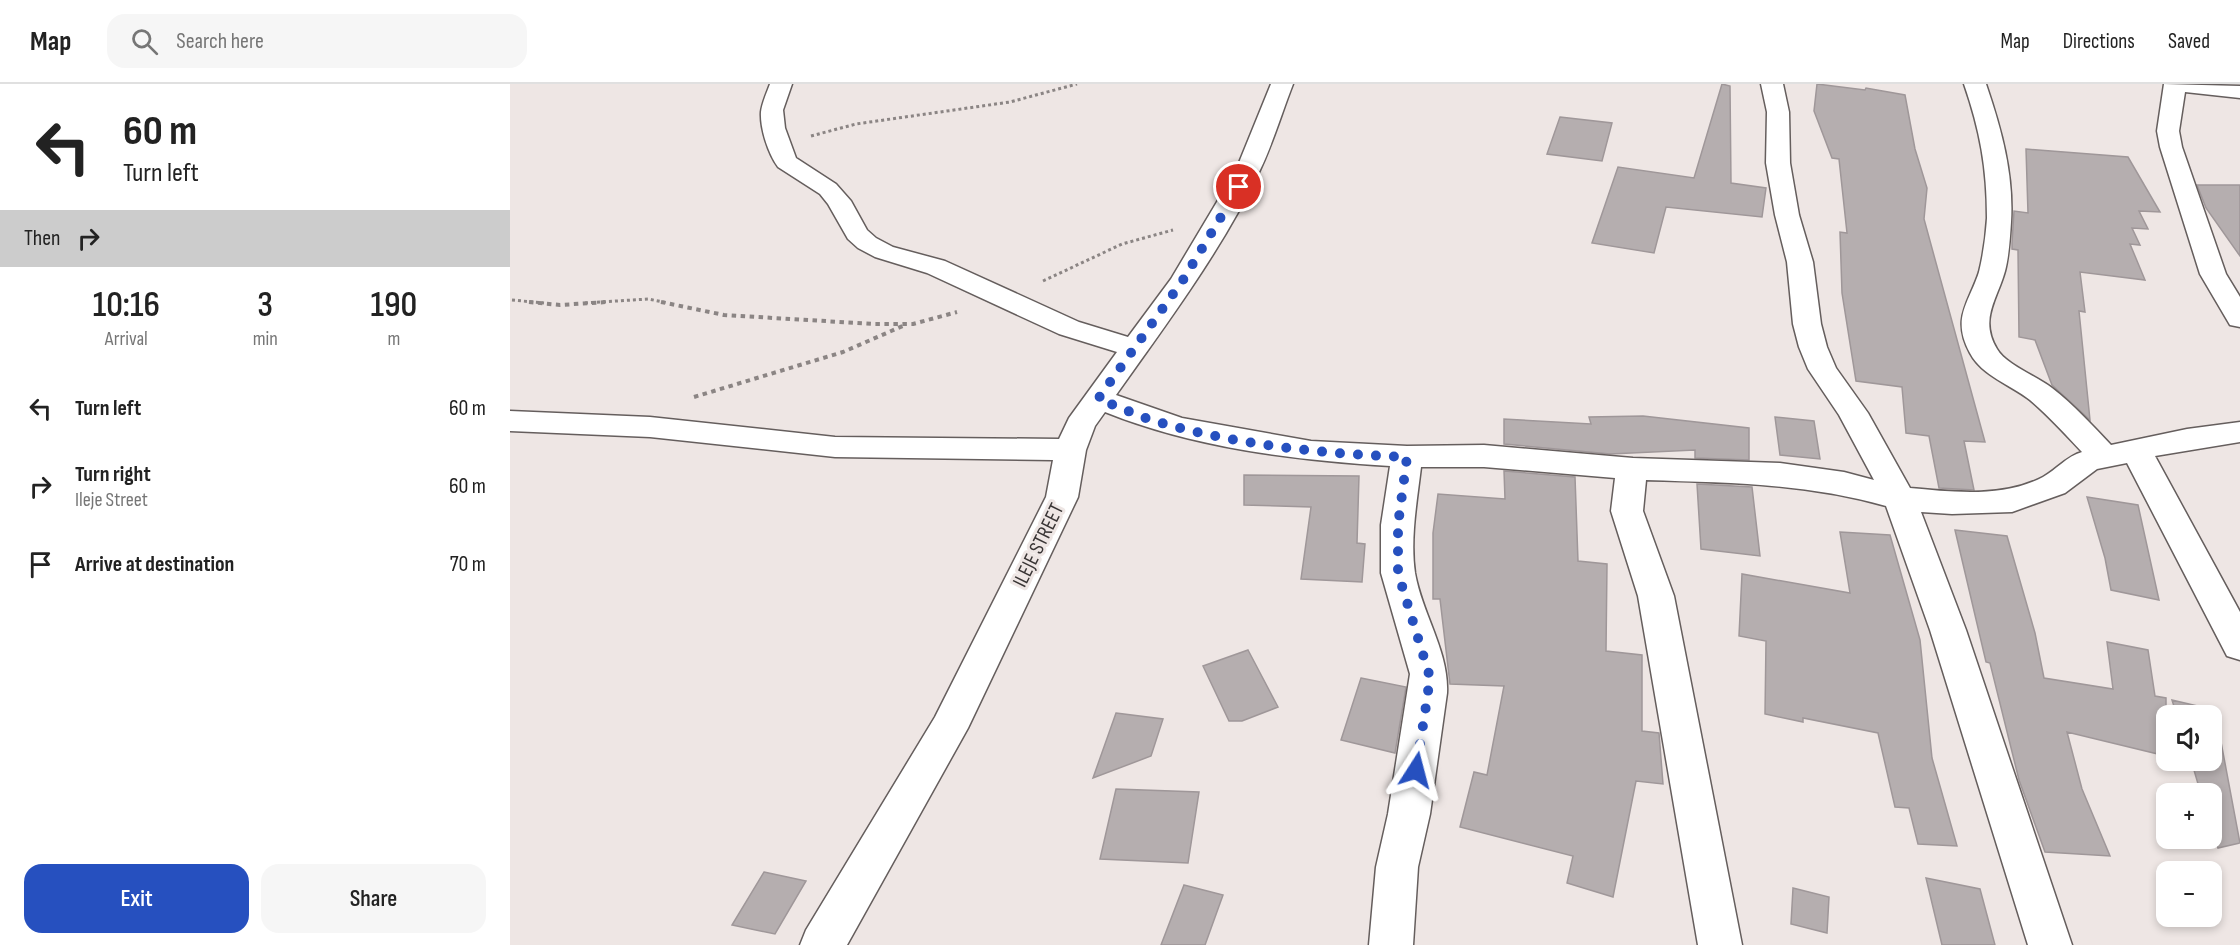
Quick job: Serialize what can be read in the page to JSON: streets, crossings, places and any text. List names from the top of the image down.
{
  "streets": {
    "street": ["ILEJE STREET"]
  },
  "page": {
    "header": "Map",
    "search": "Search here",
    "nav": ["Map", "Directions", "Saved"],
    "turn": ["60 m", "Turn left"],
    "then": "Then",
    "eta": [
      "10:16",
      "Arrival",
      "3",
      "min",
      "190",
      "m"
    ],
    "list": [
      {
        "name": "Turn left",
        "value": "60 m"
      },
      {
        "name": "Turn right",
        "note": "Ileje Street",
        "value": "60 m"
      },
      {
        "name": "Arrive at destination",
        "value": "70 m"
      }
    ],
    "map_buttons": ["+", "−"],
    "buttons": ["Exit", "Share"]
  }
}
